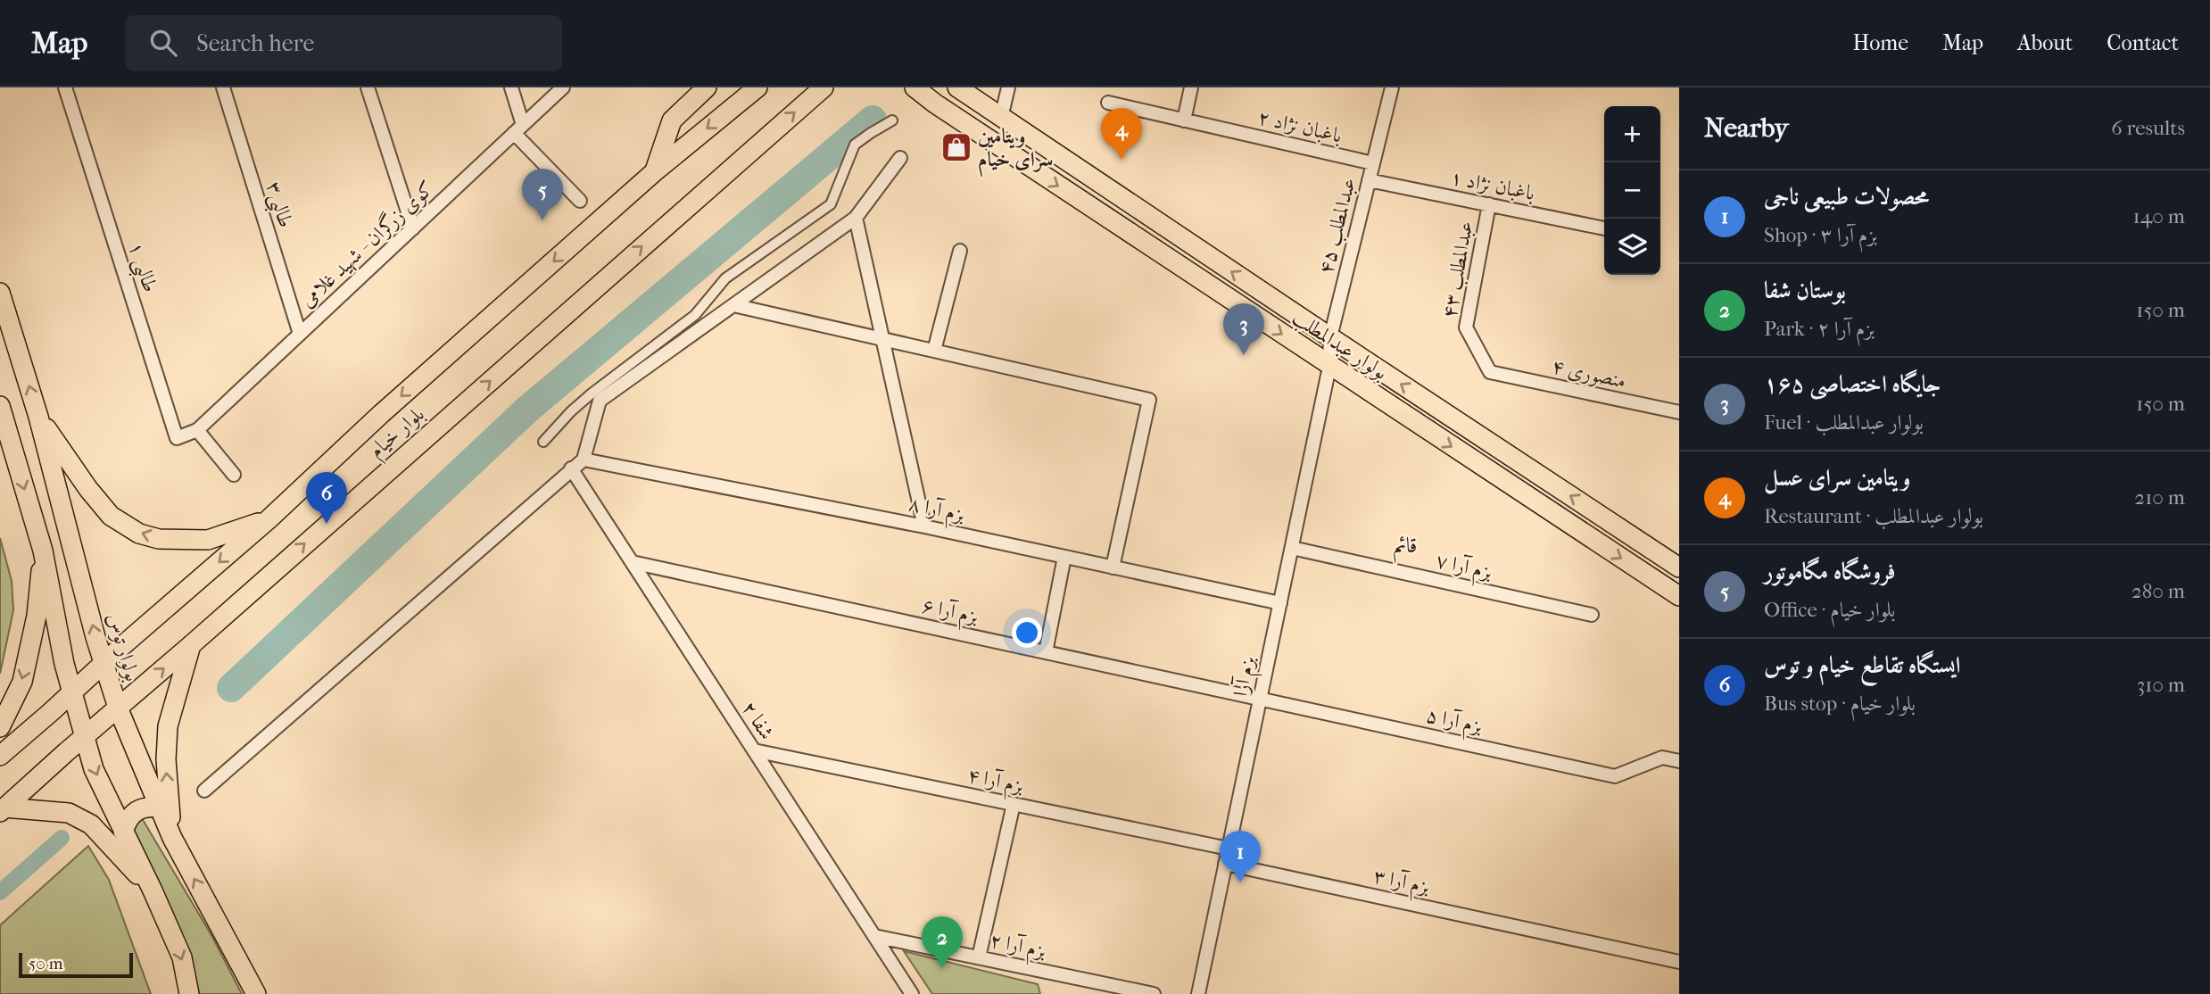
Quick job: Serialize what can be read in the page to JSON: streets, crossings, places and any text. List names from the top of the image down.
{
  "streets": {
    "main road": ["بولوار عبدالمطلب", "بلوار خیام", "بولوار توس"],
    "street": [
      "باغبان نژاد ۲",
      "باغبان نژاد ۱",
      "طالبی۳",
      "عبدالمطلب ۴۵",
      "کوی زرگران - شهید غلامی",
      "طالبی ۱",
      "عبدالمطلب ۴۳",
      "منصوری ۴",
      "بزم آرا ۸",
      "بزم آرا ۷",
      "بزم آرا ۶",
      "بزم آرا",
      "شفا ۲",
      "بزم آرا ۵",
      "بزم آرا ۴",
      "بزم آرا ۳",
      "بزم آرا ۲"
    ]
  },
  "crossings": [
    ["باغبان نژاد ۲", "عبدالمطلب ۴۵"],
    ["باغبان نژاد ۱", "عبدالمطلب ۴۵"],
    ["باغبان نژاد ۱", "عبدالمطلب ۴۳"],
    ["طالبی۳", "کوی زرگران - شهید غلامی"],
    ["عبدالمطلب ۴۵", "بولوار عبدالمطلب"],
    ["عبدالمطلب ۴۵", "بزم آرا"],
    ["کوی زرگران - شهید غلامی", "طالبی ۱"],
    ["عبدالمطلب ۴۳", "منصوری ۴"],
    ["بولوار عبدالمطلب", "بزم آرا"],
    ["بلوار خیام", "بولوار توس"],
    ["بزم آرا ۸", "بزم آرا"],
    ["بزم آرا ۷", "بزم آرا"],
    ["بزم آرا ۶", "بزم آرا"],
    ["بزم آرا ۶", "شفا ۲"],
    ["بزم آرا ۶", "بزم آرا ۵"],
    ["بزم آرا", "بزم آرا ۵"],
    ["بزم آرا", "بزم آرا ۴"],
    ["بزم آرا", "بزم آرا ۳"],
    ["شفا ۲", "بزم آرا ۴"],
    ["شفا ۲", "بزم آرا ۲"]
  ],
  "districts": ["قائم"],
  "places": {
    "shop": ["ویتامین سرای خیام"]
  },
  "scale_bar": "50 m",
  "page": {
    "header": "Map",
    "search": "Search here",
    "nav": [
      "Home",
      "Map",
      "About",
      "Contact"
    ],
    "heading": ["Nearby", "6 results"],
    "map_buttons": ["+", "−"],
    "pins": [
      "4",
      "5",
      "3",
      "6",
      "1",
      "2"
    ],
    "list": [
      {
        "mark": "1",
        "name": "محصولات طبیعی ناجی",
        "note": "Shop · بزم آرا ۳",
        "value": "140 m"
      },
      {
        "mark": "2",
        "name": "بوستان شفا",
        "note": "Park · بزم آرا ۲",
        "value": "150 m"
      },
      {
        "mark": "3",
        "name": "جایگاه اختصاصی ۱۶۵",
        "note": "Fuel · بولوار عبدالمطلب",
        "value": "150 m"
      },
      {
        "mark": "4",
        "name": "ویتامین سرای عسل",
        "note": "Restaurant · بولوار عبدالمطلب",
        "value": "210 m"
      },
      {
        "mark": "5",
        "name": "فروشگاه مگاموتور",
        "note": "Office · بلوار خیام",
        "value": "280 m"
      },
      {
        "mark": "6",
        "name": "ایستگاه تقاطع خیام و توس",
        "note": "Bus stop · بلوار خیام",
        "value": "310 m"
      }
    ],
    "scale": "50 m"
  }
}
